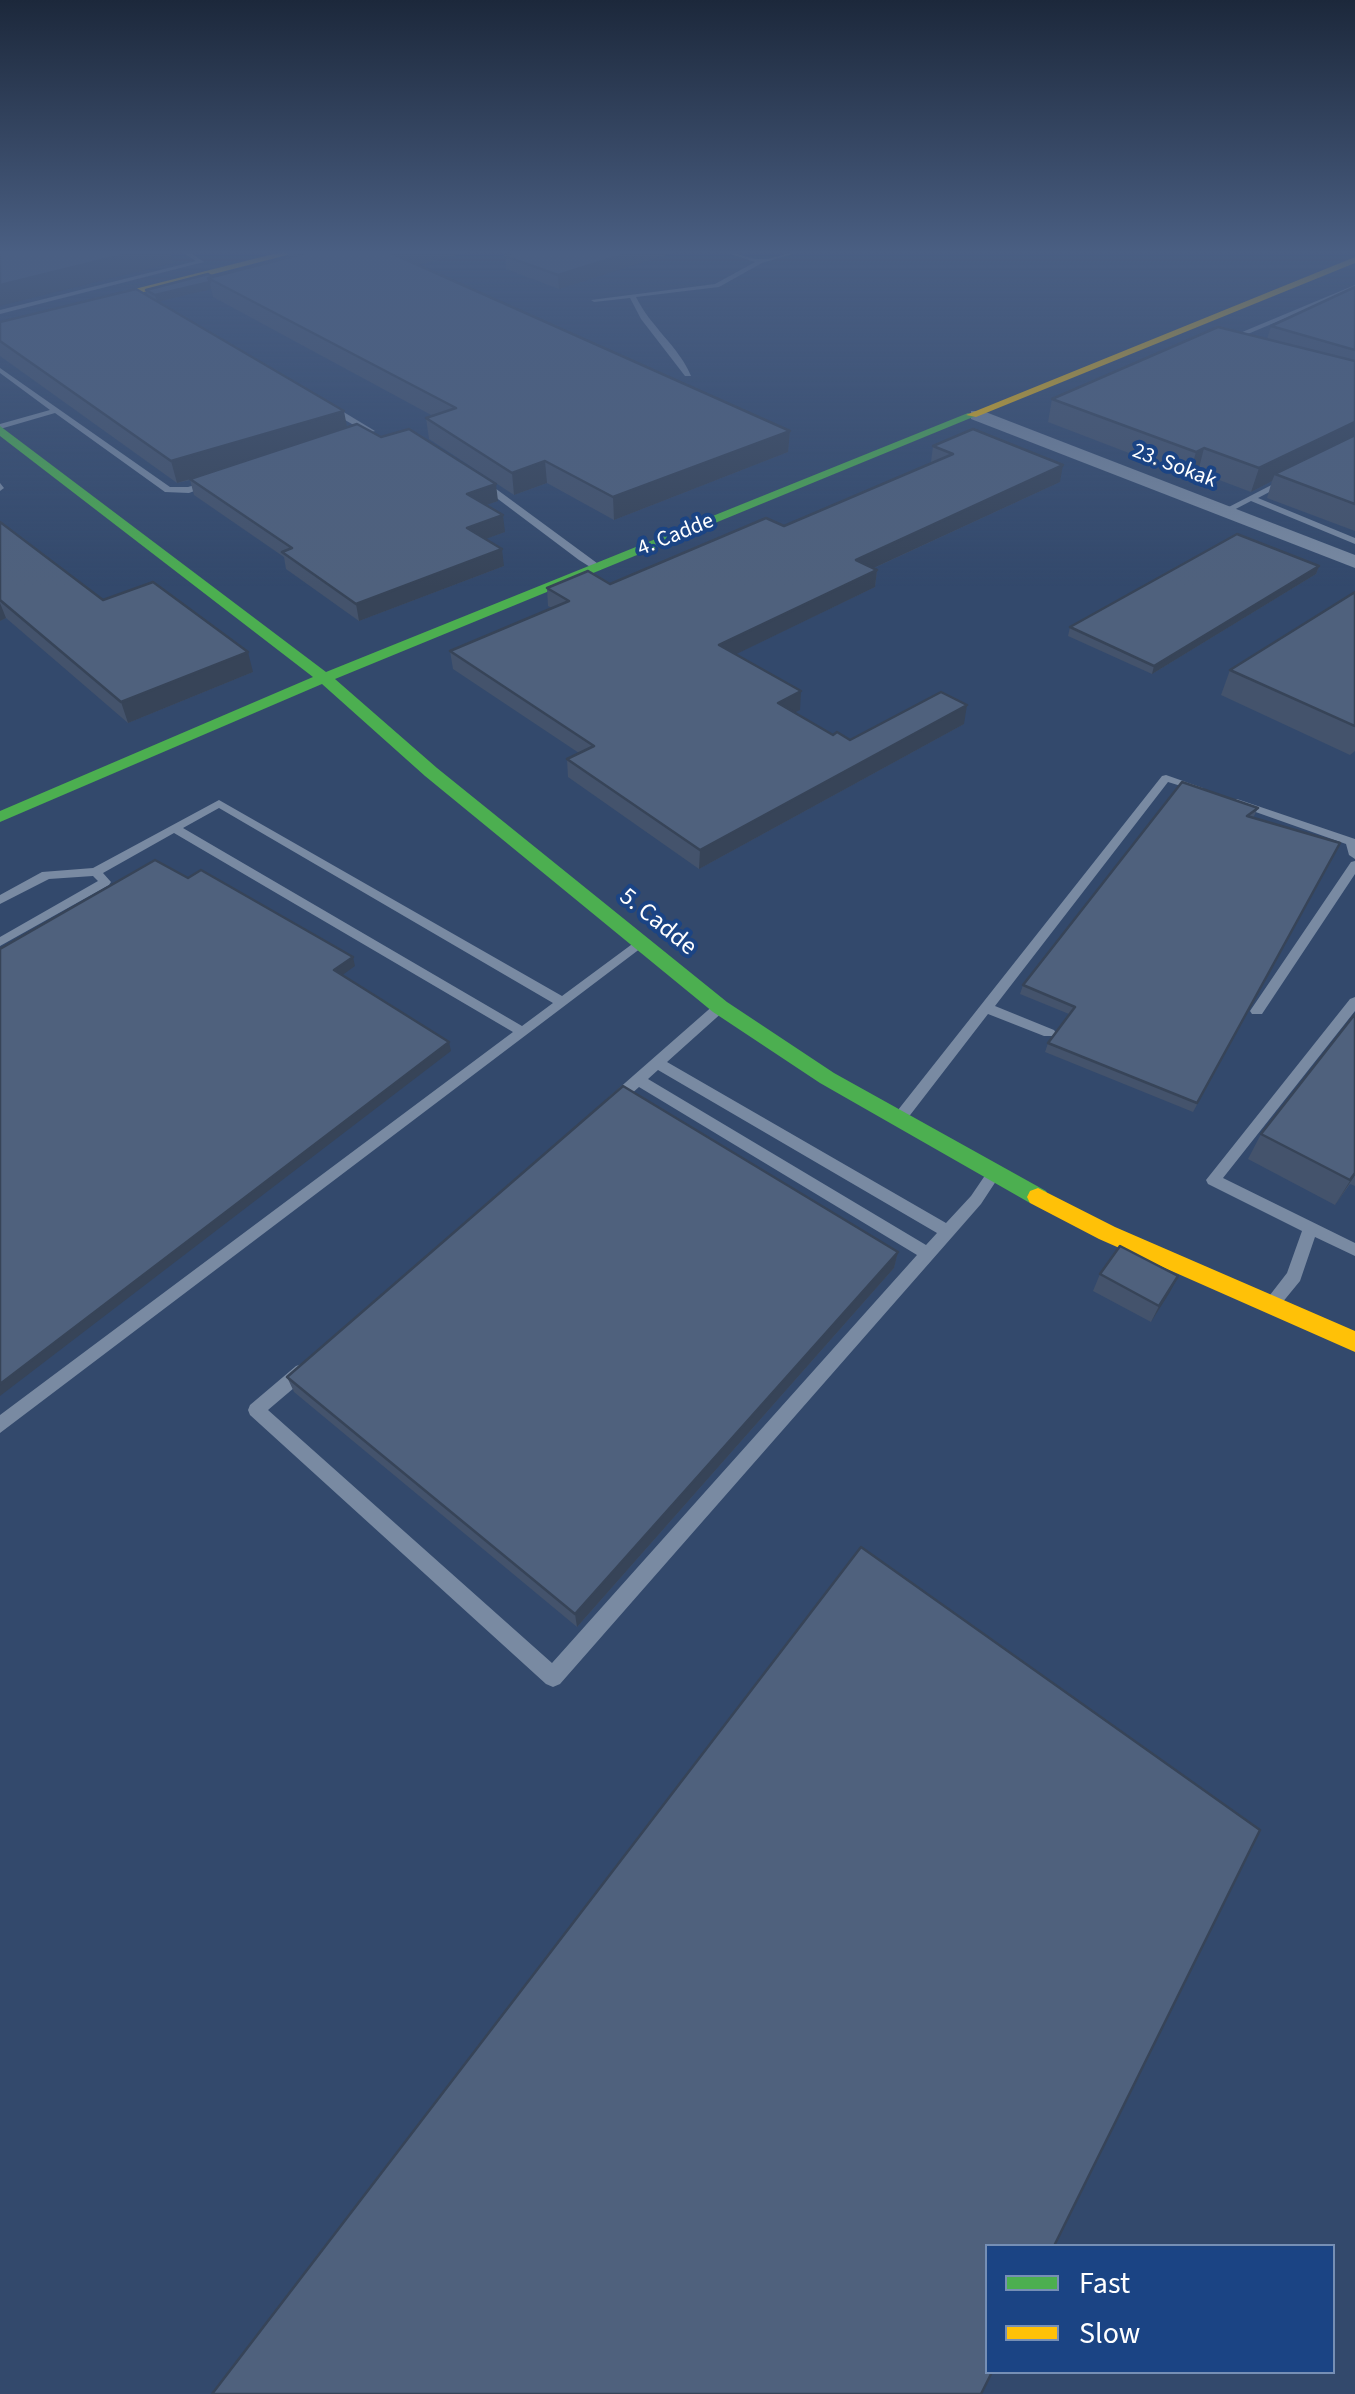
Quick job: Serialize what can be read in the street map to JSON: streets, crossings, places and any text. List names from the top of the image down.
{
  "streets": {
    "street": ["23. Sokak", "4. Cadde", "5. Cadde"]
  },
  "crossings": [
    ["23. Sokak", "4. Cadde"],
    ["4. Cadde", "5. Cadde"]
  ],
  "legend": ["Fast", "Slow"]
}
